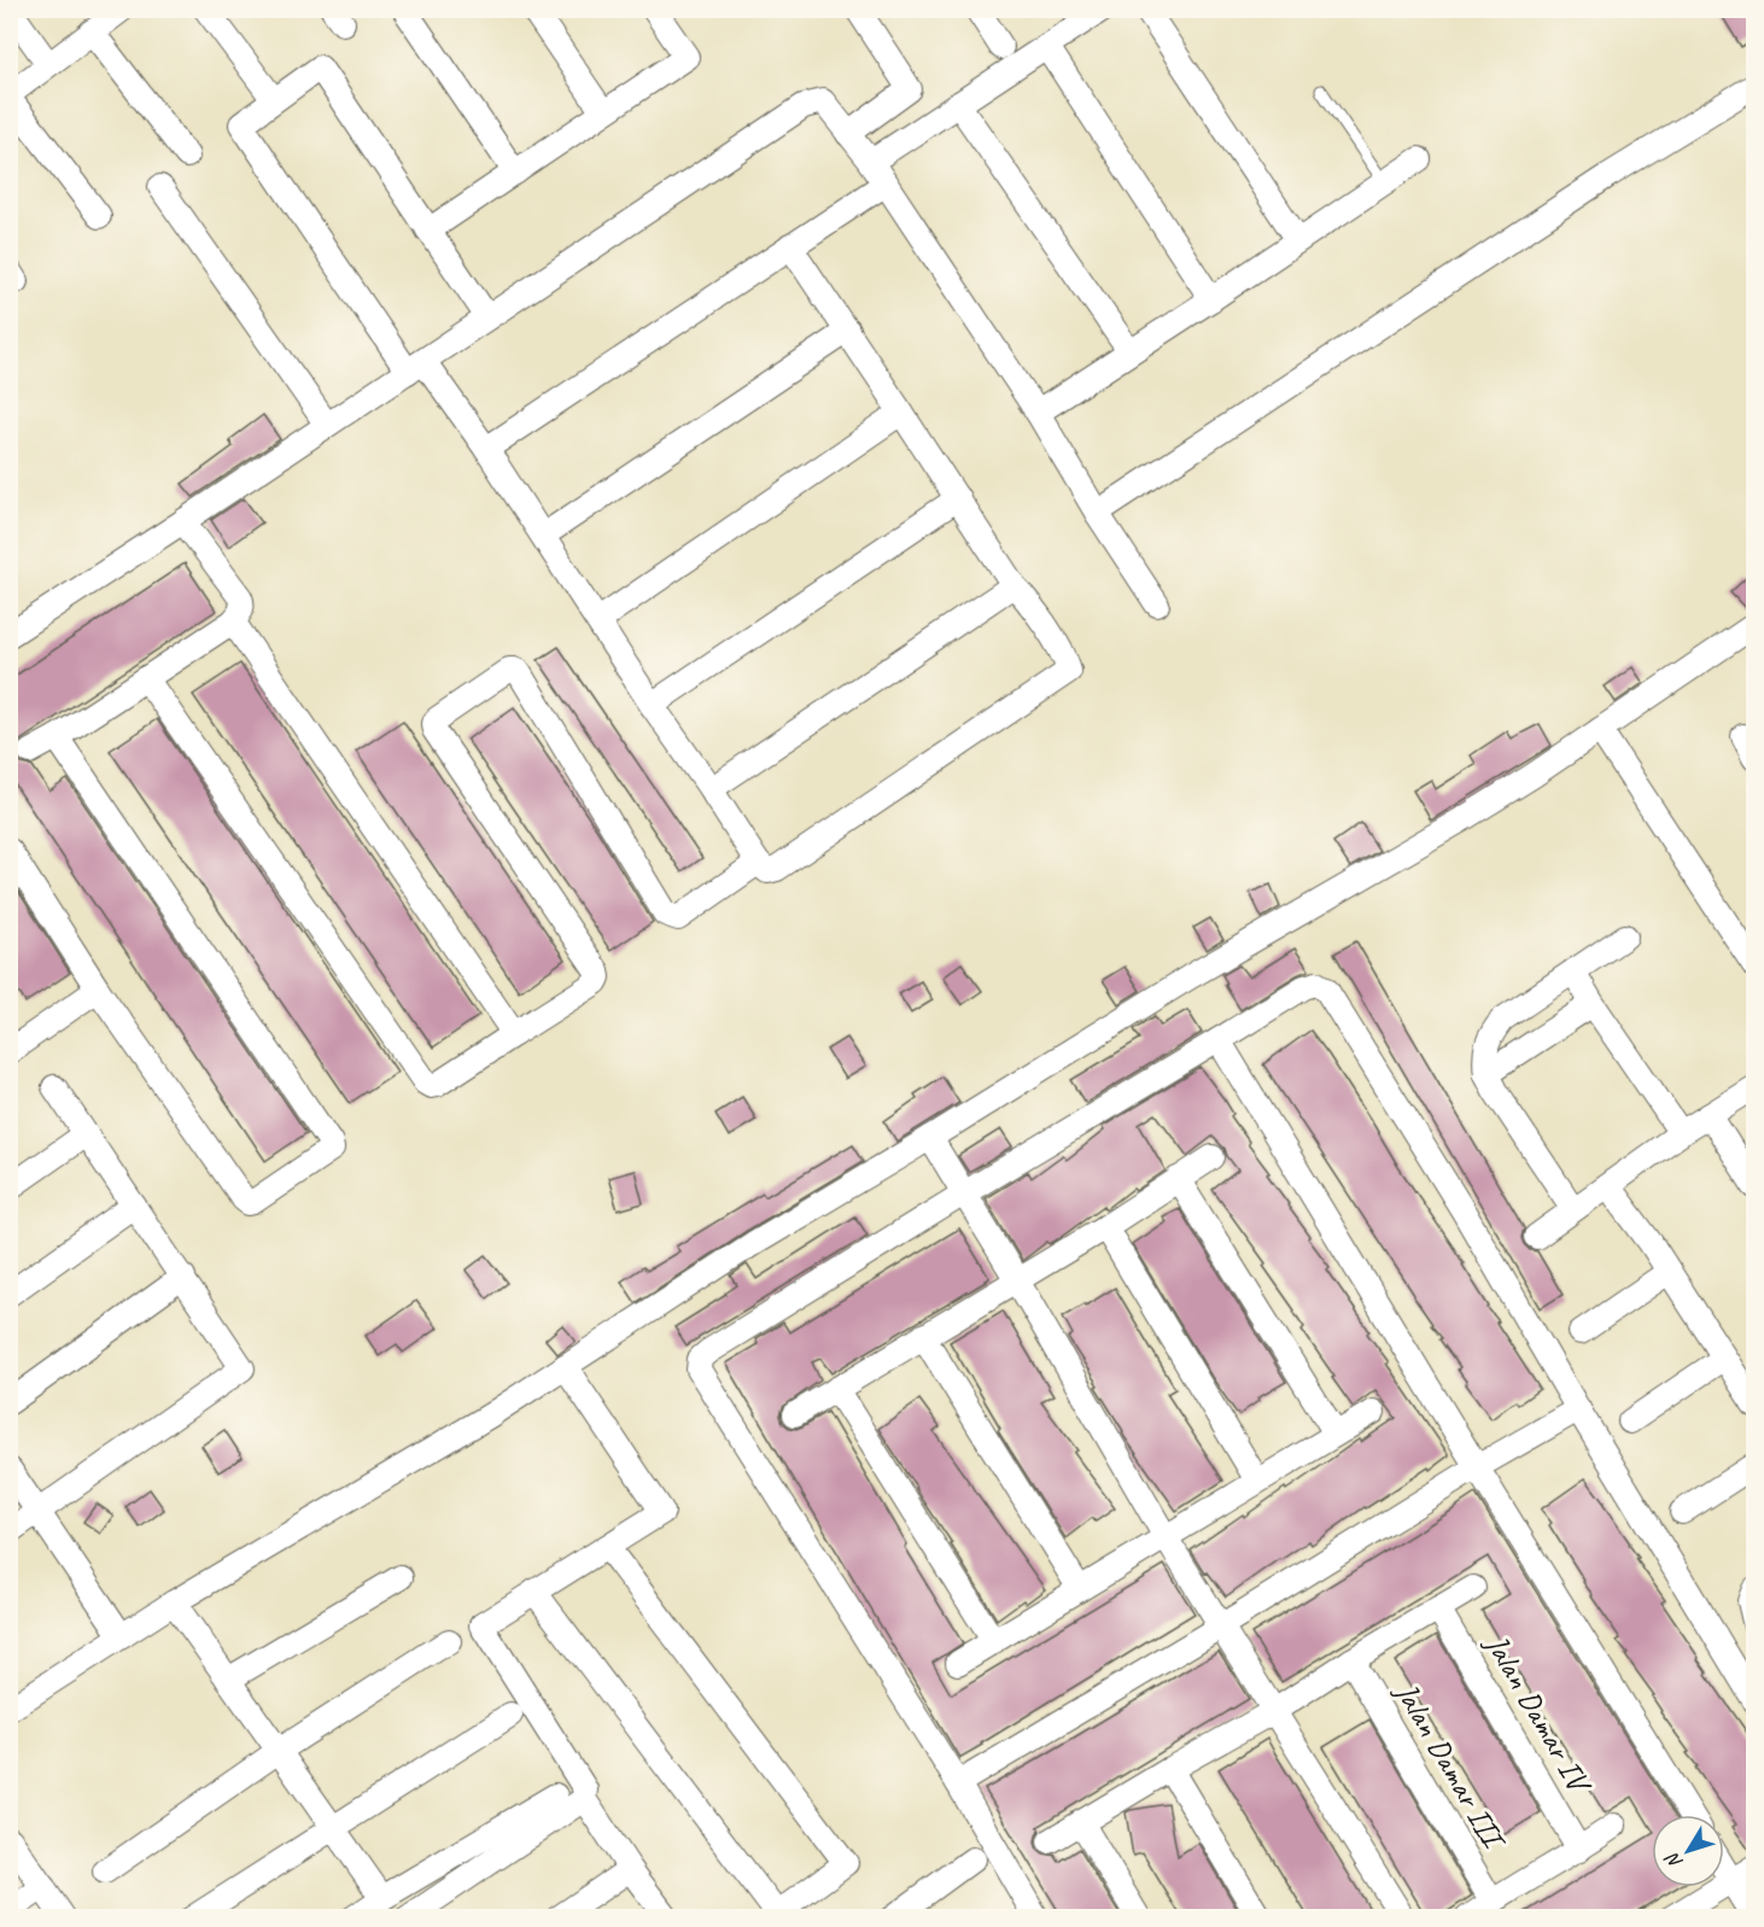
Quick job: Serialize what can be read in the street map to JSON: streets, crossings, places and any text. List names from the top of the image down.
{
  "streets": {
    "street": ["Jalan Damar IV", "Jalan Damar III"]
  },
  "north": "bottom left"
}
